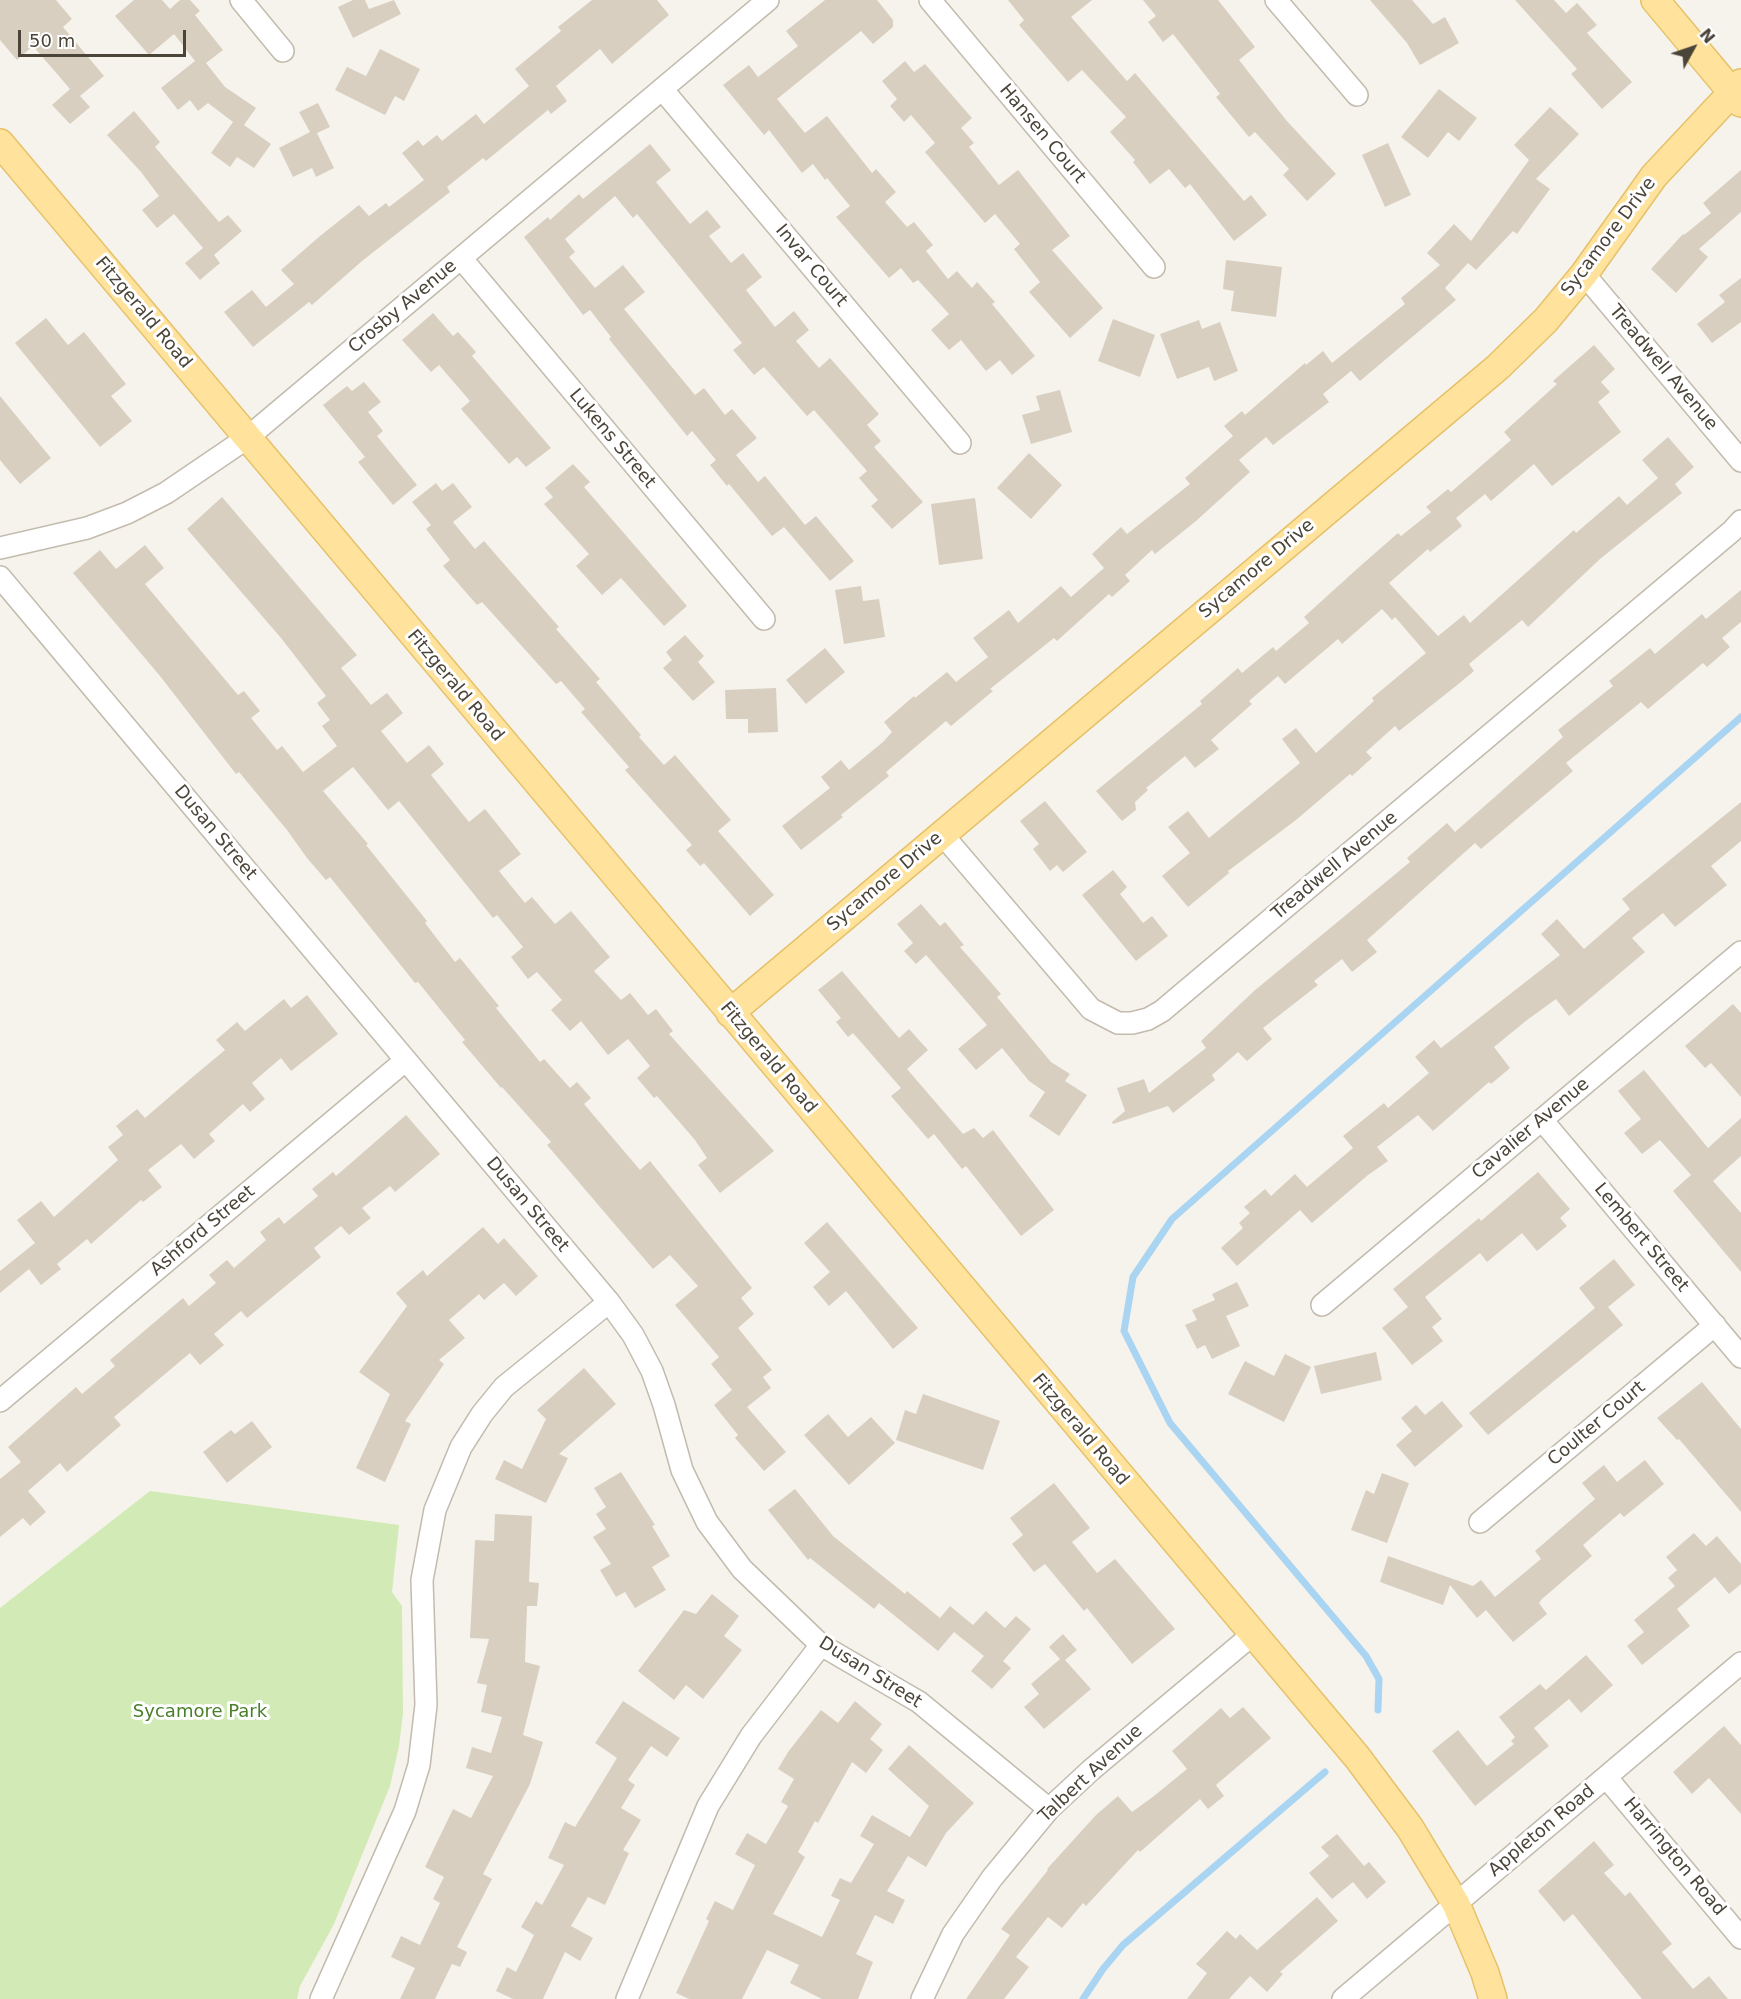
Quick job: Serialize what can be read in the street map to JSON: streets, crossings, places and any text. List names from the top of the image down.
{
  "streets": {
    "main road": ["Sycamore Drive", "Fitzgerald Road"],
    "street": [
      "Hansen Court",
      "Invar Court",
      "Crosby Avenue",
      "Treadwell Avenue",
      "Lukens Street",
      "Dusan Street",
      "Cavalier Avenue",
      "Ashford Street",
      "Lembert Street",
      "Coulter Court",
      "Talbert Avenue",
      "Appleton Road",
      "Harrington Road"
    ]
  },
  "crossings": [
    ["Sycamore Drive", "Fitzgerald Road"],
    ["Sycamore Drive", "Treadwell Avenue"],
    ["Invar Court", "Crosby Avenue"],
    ["Crosby Avenue", "Fitzgerald Road"],
    ["Crosby Avenue", "Lukens Street"],
    ["Fitzgerald Road", "Talbert Avenue"],
    ["Fitzgerald Road", "Appleton Road"],
    ["Dusan Street", "Ashford Street"],
    ["Dusan Street", "Talbert Avenue"],
    ["Cavalier Avenue", "Lembert Street"],
    ["Lembert Street", "Coulter Court"],
    ["Appleton Road", "Harrington Road"]
  ],
  "parks": ["Sycamore Park"],
  "scale_bar": "50 m",
  "north": "top right"
}
